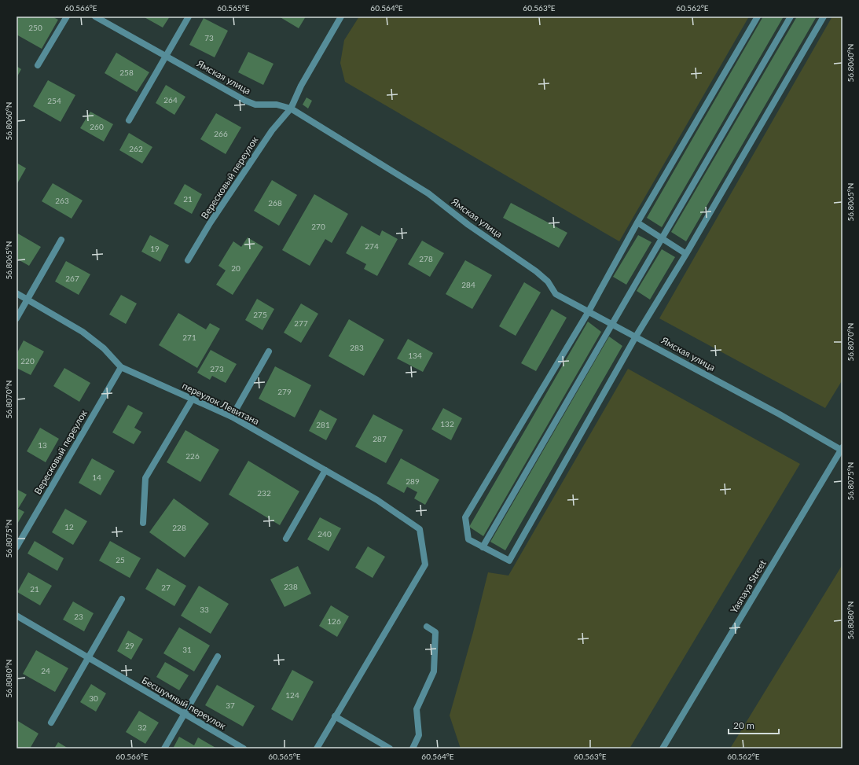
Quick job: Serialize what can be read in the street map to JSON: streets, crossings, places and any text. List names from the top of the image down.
{
  "streets": {
    "street": [
      "Ямская улица",
      "Вересковый переулок",
      "переулок Левитана",
      "Yasnaya Street",
      "Бесшумный переулок"
    ]
  },
  "crossings": [
    ["Ямская улица", "Вересковый переулок"],
    ["Ямская улица", "Yasnaya Street"],
    ["Вересковый переулок", "переулок Левитана"]
  ],
  "house_numbers": [
    "250",
    "73",
    "258",
    "264",
    "254",
    "260",
    "266",
    "262",
    "21",
    "263",
    "268",
    "270",
    "274",
    "19",
    "278",
    "20",
    "267",
    "284",
    "275",
    "277",
    "271",
    "283",
    "134",
    "220",
    "273",
    "279",
    "132",
    "281",
    "287",
    "13",
    "226",
    "14",
    "289",
    "232",
    "12",
    "228",
    "240",
    "25",
    "238",
    "27",
    "21",
    "33",
    "23",
    "126",
    "29",
    "31",
    "24",
    "124",
    "30",
    "37",
    "32"
  ],
  "scale_bar": "20 m",
  "coordinates": [
    "60.566°E",
    "60.565°E",
    "60.564°E",
    "60.563°E",
    "60.562°E",
    "56.8060°N",
    "56.8065°N",
    "56.8070°N",
    "56.8075°N",
    "56.8080°N"
  ]
}
